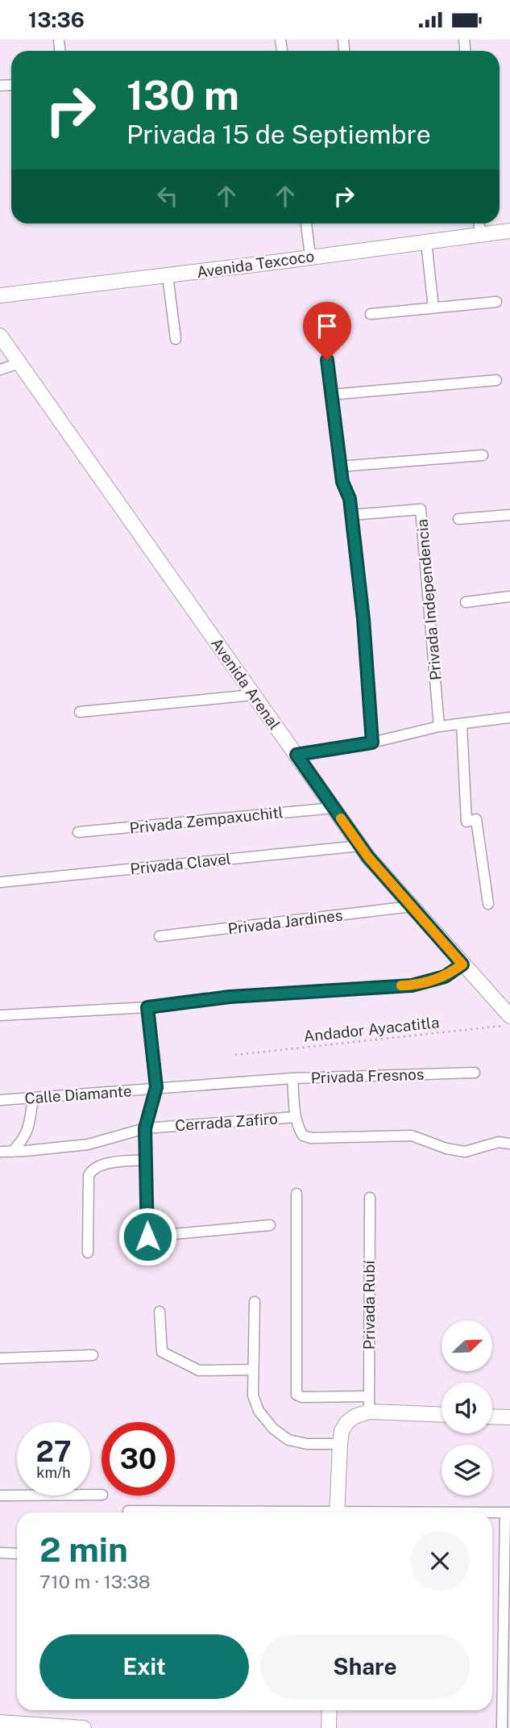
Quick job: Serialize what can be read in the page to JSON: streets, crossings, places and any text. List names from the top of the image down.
{
  "streets": {
    "main road": ["Avenida Texcoco", "Avenida Arenal"],
    "street": [
      "Privada Independencia",
      "Privada Zempaxuchitl",
      "Privada Clavel",
      "Privada Jardines",
      "Privada Fresnos",
      "Calle Diamante",
      "Cerrada Zafiro",
      "Privada Rubí"
    ],
    "path": ["Andador Ayacatitla"]
  },
  "crossings": [
    ["Avenida Arenal", "Privada Zempaxuchitl"],
    ["Avenida Arenal", "Privada Clavel"],
    ["Avenida Arenal", "Privada Jardines"],
    ["Privada Fresnos", "Calle Diamante"],
    ["Privada Fresnos", "Cerrada Zafiro"]
  ],
  "north": "top right",
  "page": {
    "status": "13:36",
    "turn": ["130 m", "Privada 15 de Septiembre"],
    "speed": "27 km/h",
    "limit": "30",
    "heading": ["2 min", "710 m · 13:38"],
    "buttons": ["Exit", "Share"]
  }
}
